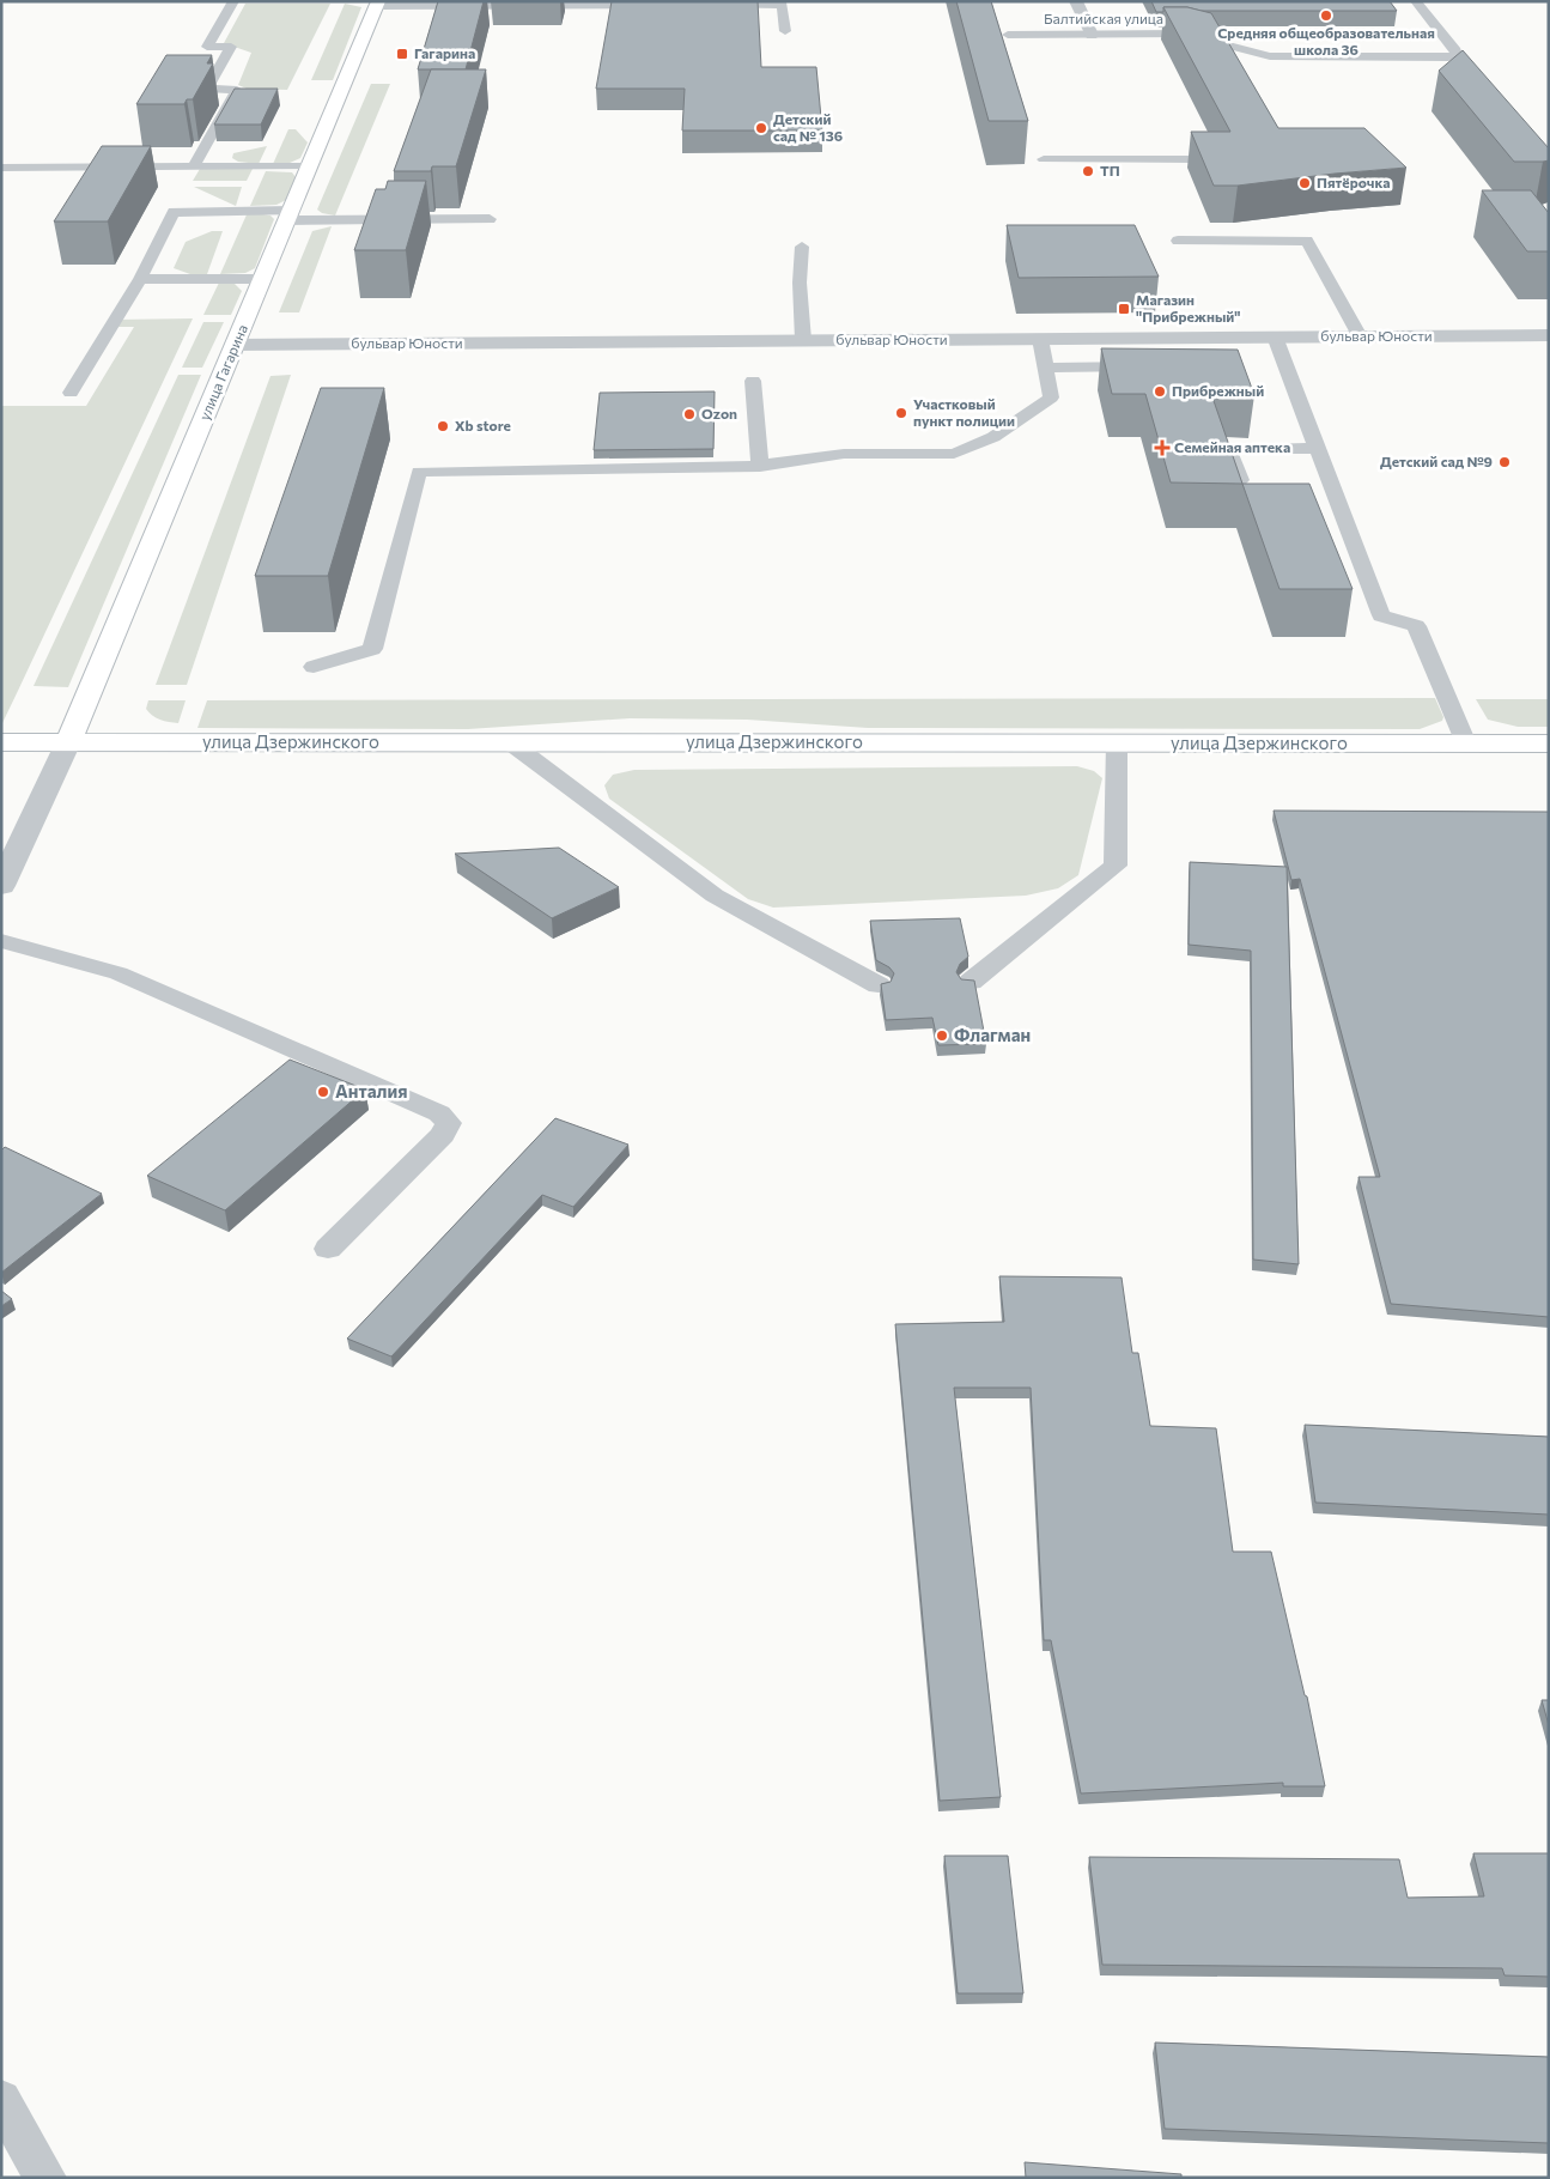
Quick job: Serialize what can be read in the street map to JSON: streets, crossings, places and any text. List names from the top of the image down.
{
  "streets": {
    "street": ["бульвар Юности", "улица Гагарина", "улица Дзержинского"],
    "lane": ["Балтийская улица"]
  },
  "crossings": [
    ["бульвар Юности", "улица Гагарина"],
    ["улица Гагарина", "улица Дзержинского"]
  ],
  "places": {
    "other": [
      "Средняя общеобразовательная школа 36",
      "Детский сад № 136",
      "ТП",
      "Пятёрочка",
      "Прибрежный",
      "Участковый пункт полиции",
      "Ozon",
      "Xb store",
      "Детский сад №9",
      "Флагман",
      "Анталия"
    ],
    "transit": ["Гагарина", "Магазин \"Прибрежный\""],
    "health": ["Семейная аптека"]
  }
}
